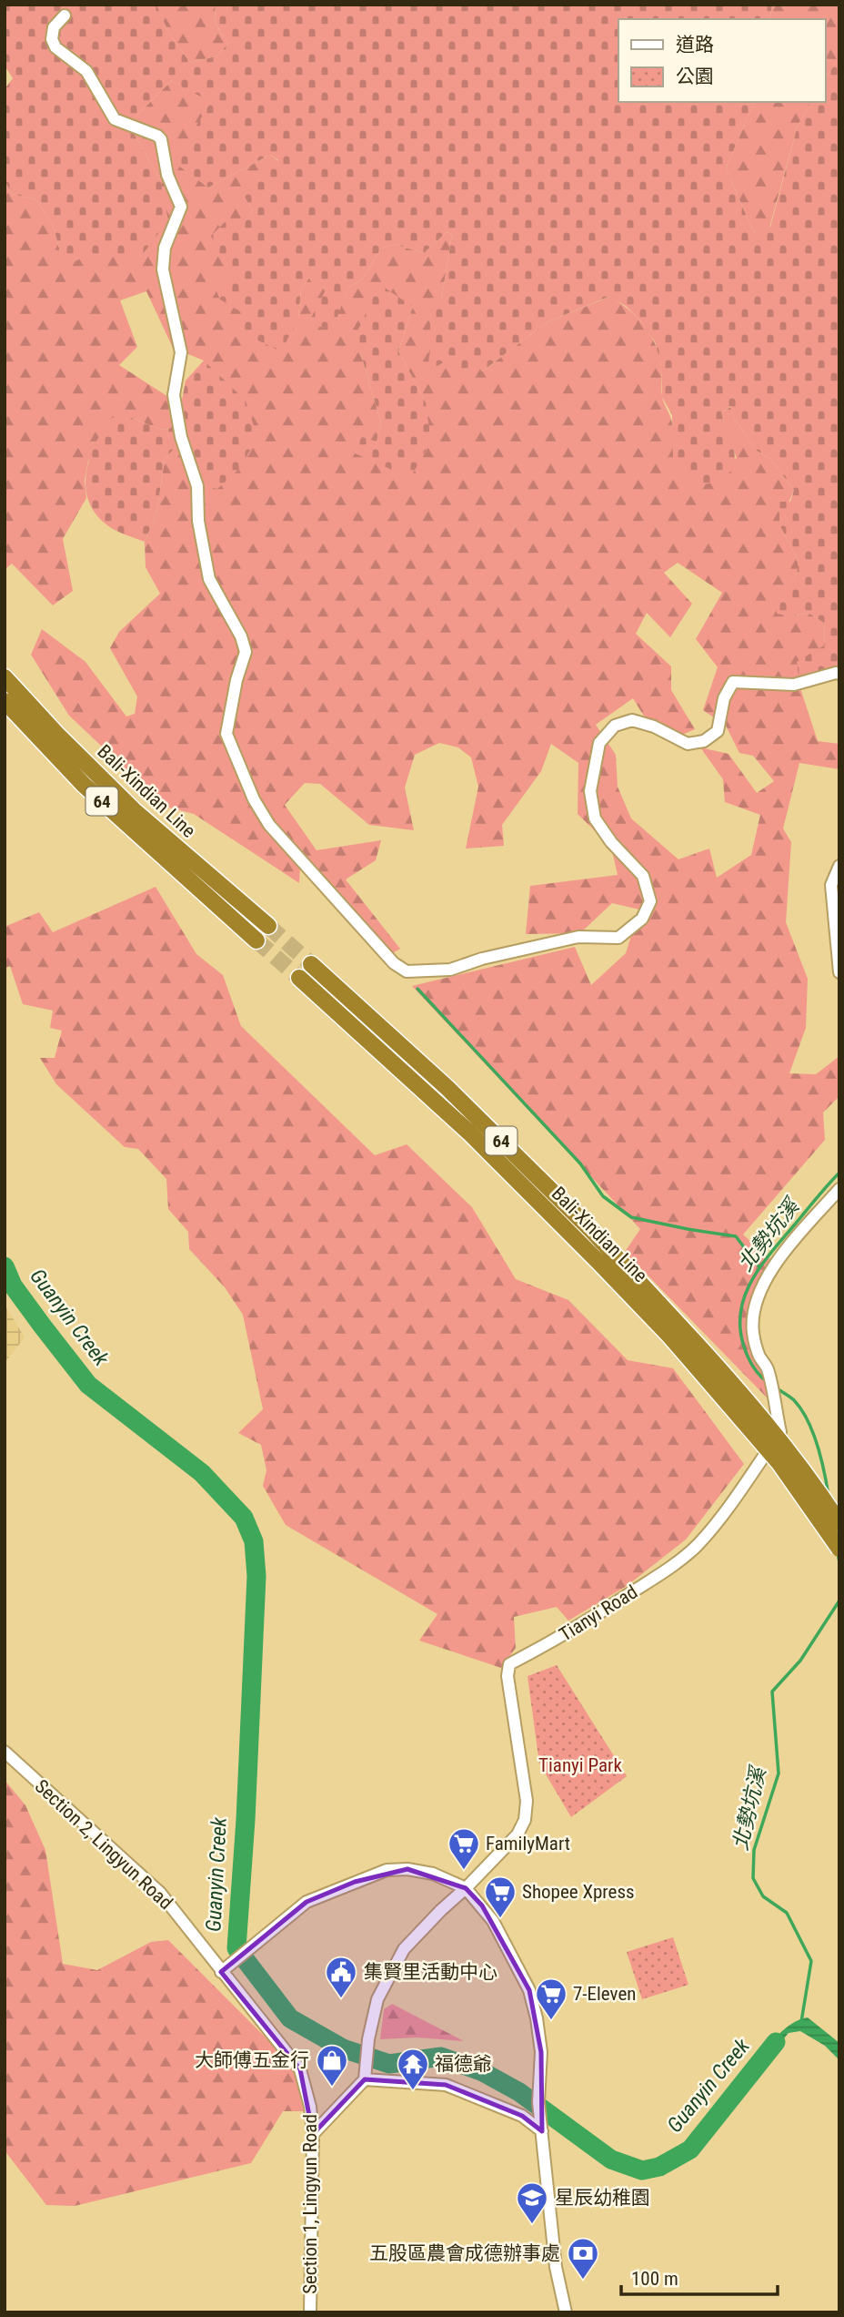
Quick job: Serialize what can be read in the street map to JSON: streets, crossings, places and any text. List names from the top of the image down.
{
  "streets": {
    "highway": ["Bali-Xindian Line", "64"],
    "street": ["Tianyi Road", "Section 2, Lingyun Road", "Section 1, Lingyun Road"]
  },
  "crossings": [
    ["Section 2, Lingyun Road", "Section 1, Lingyun Road"]
  ],
  "water": ["北勢坑溪", "Guanyin Creek"],
  "parks": ["Tianyi Park"],
  "places": {
    "supermarket": ["FamilyMart", "Shopee Xpress", "7-Eleven"],
    "public building": ["集賢里活動中心"],
    "shop": ["大師傅五金行"],
    "temple": ["福德爺"],
    "school or university": ["星辰幼稚園"],
    "bank": ["五股區農會成德辦事處"]
  },
  "legend": ["道路", "公園"],
  "scale_bar": "100 m"
}
